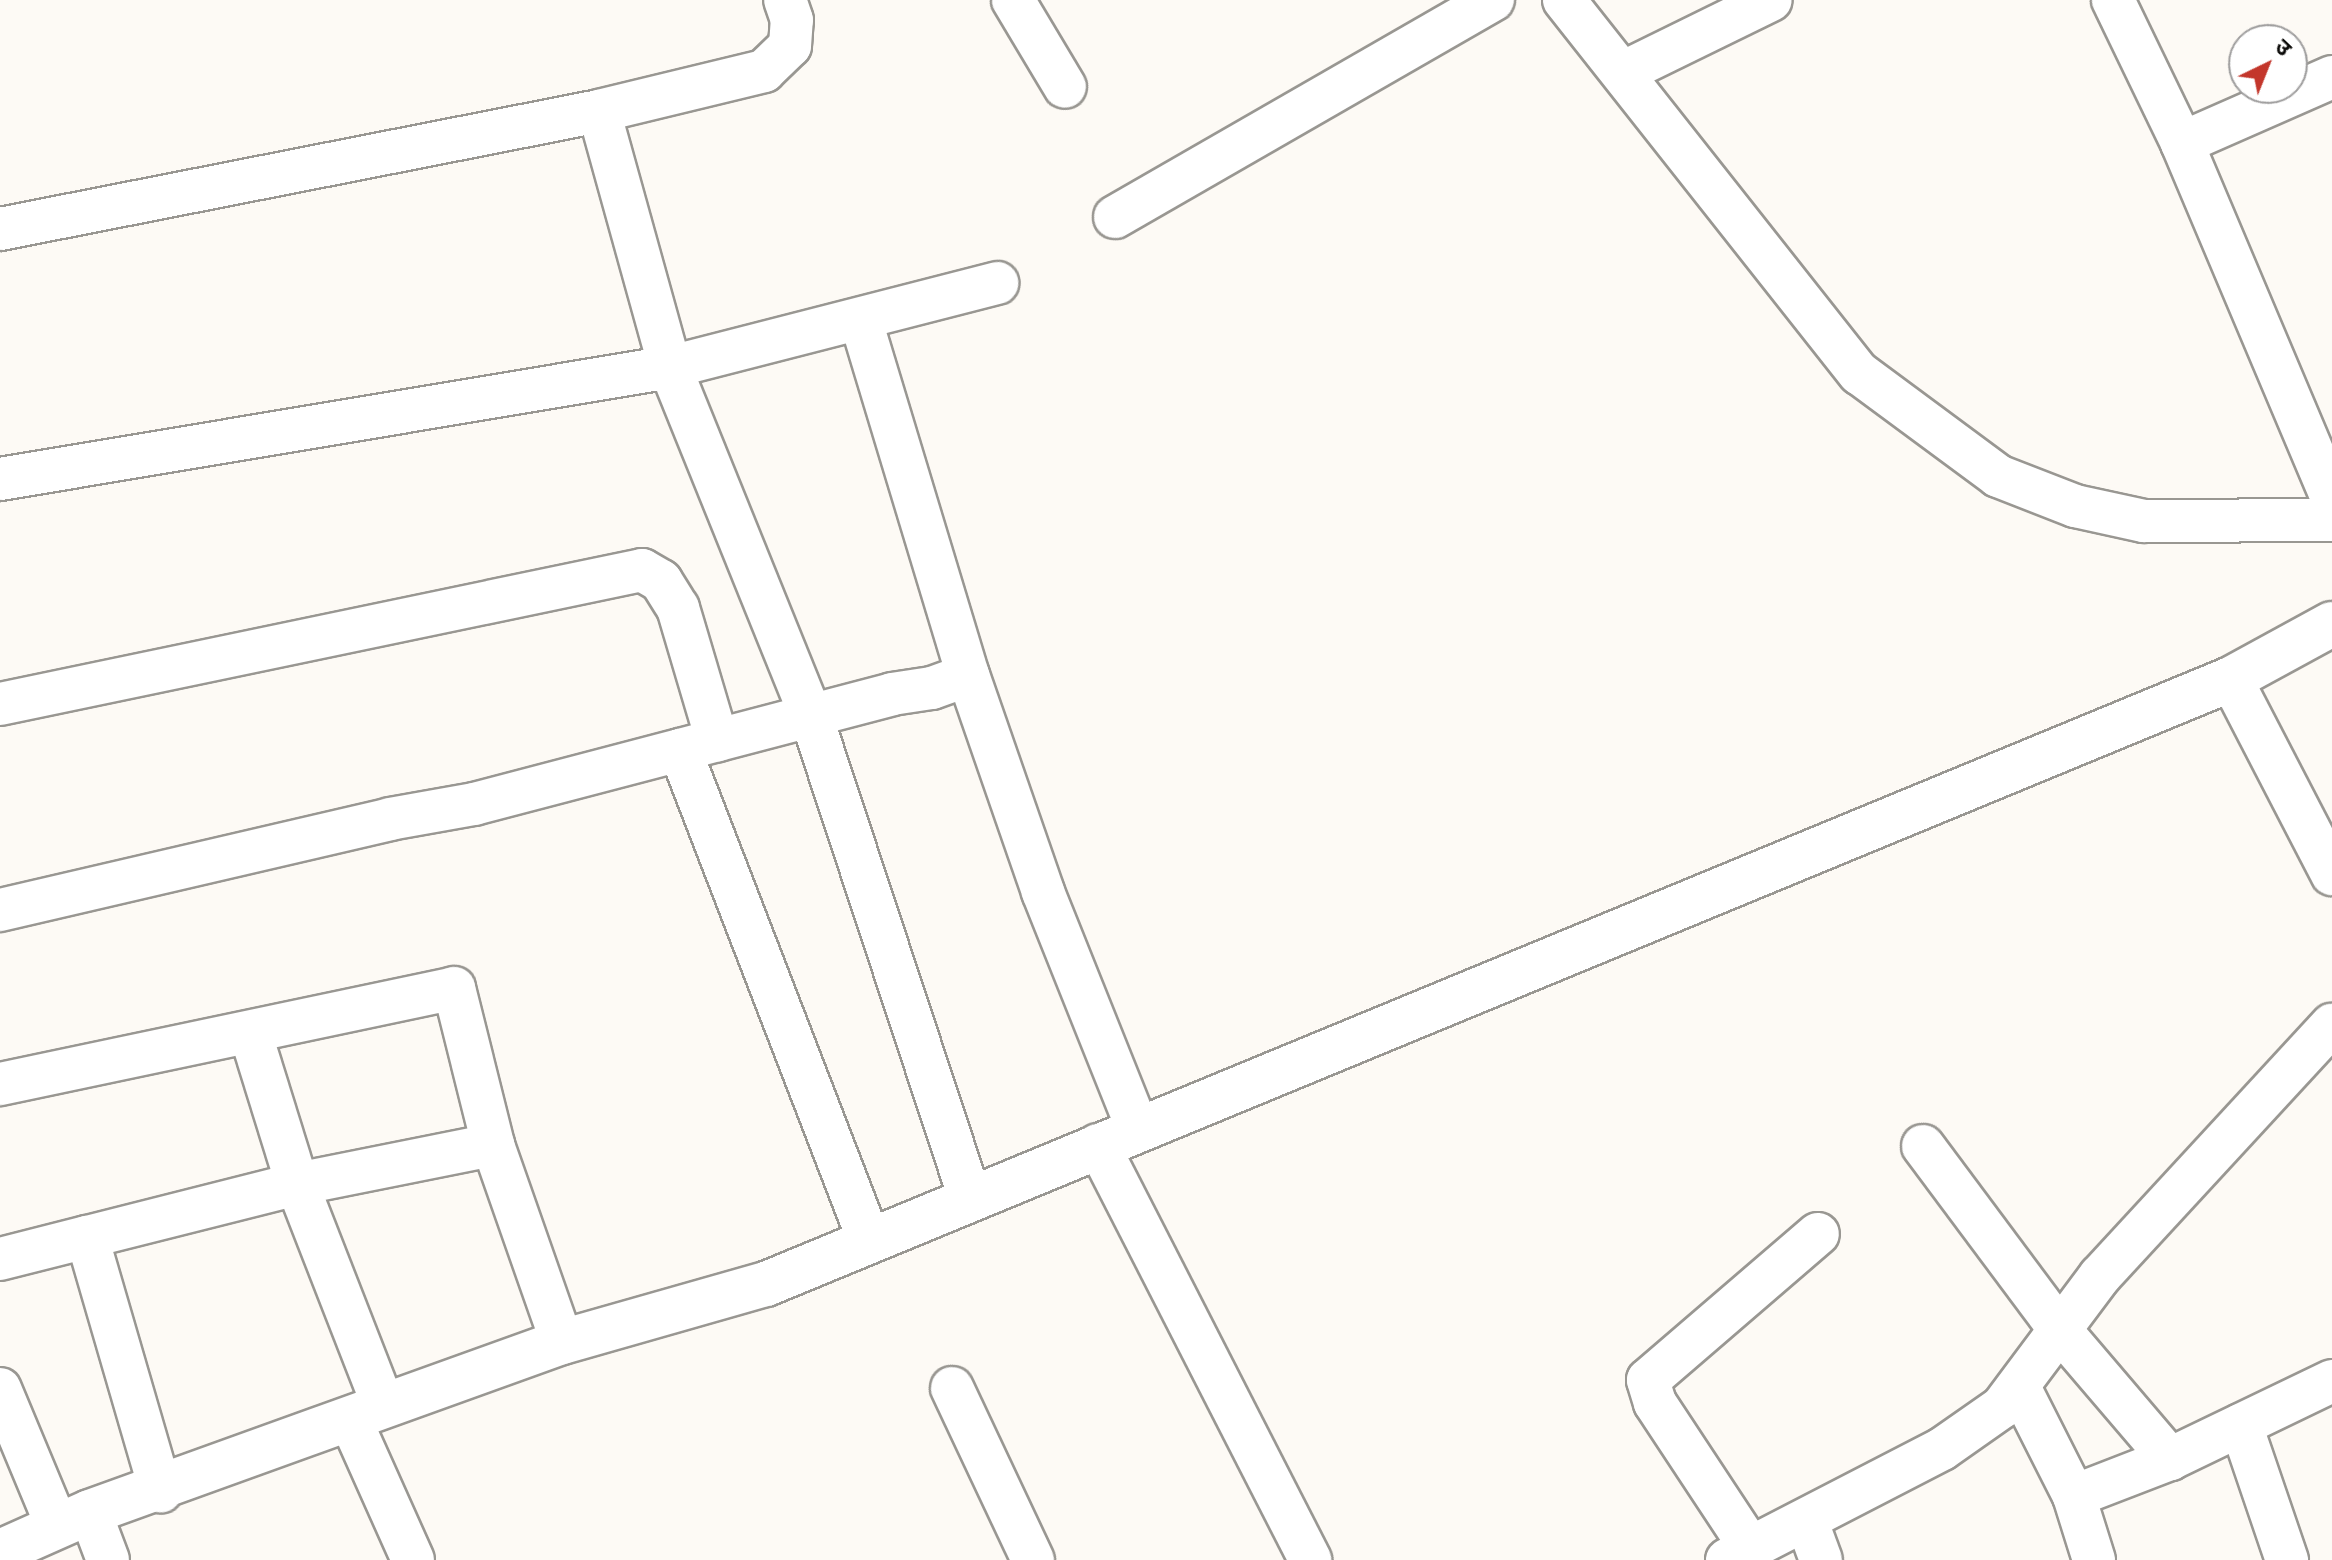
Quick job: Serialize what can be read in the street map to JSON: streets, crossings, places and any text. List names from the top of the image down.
{
  "north": "top right"
}
